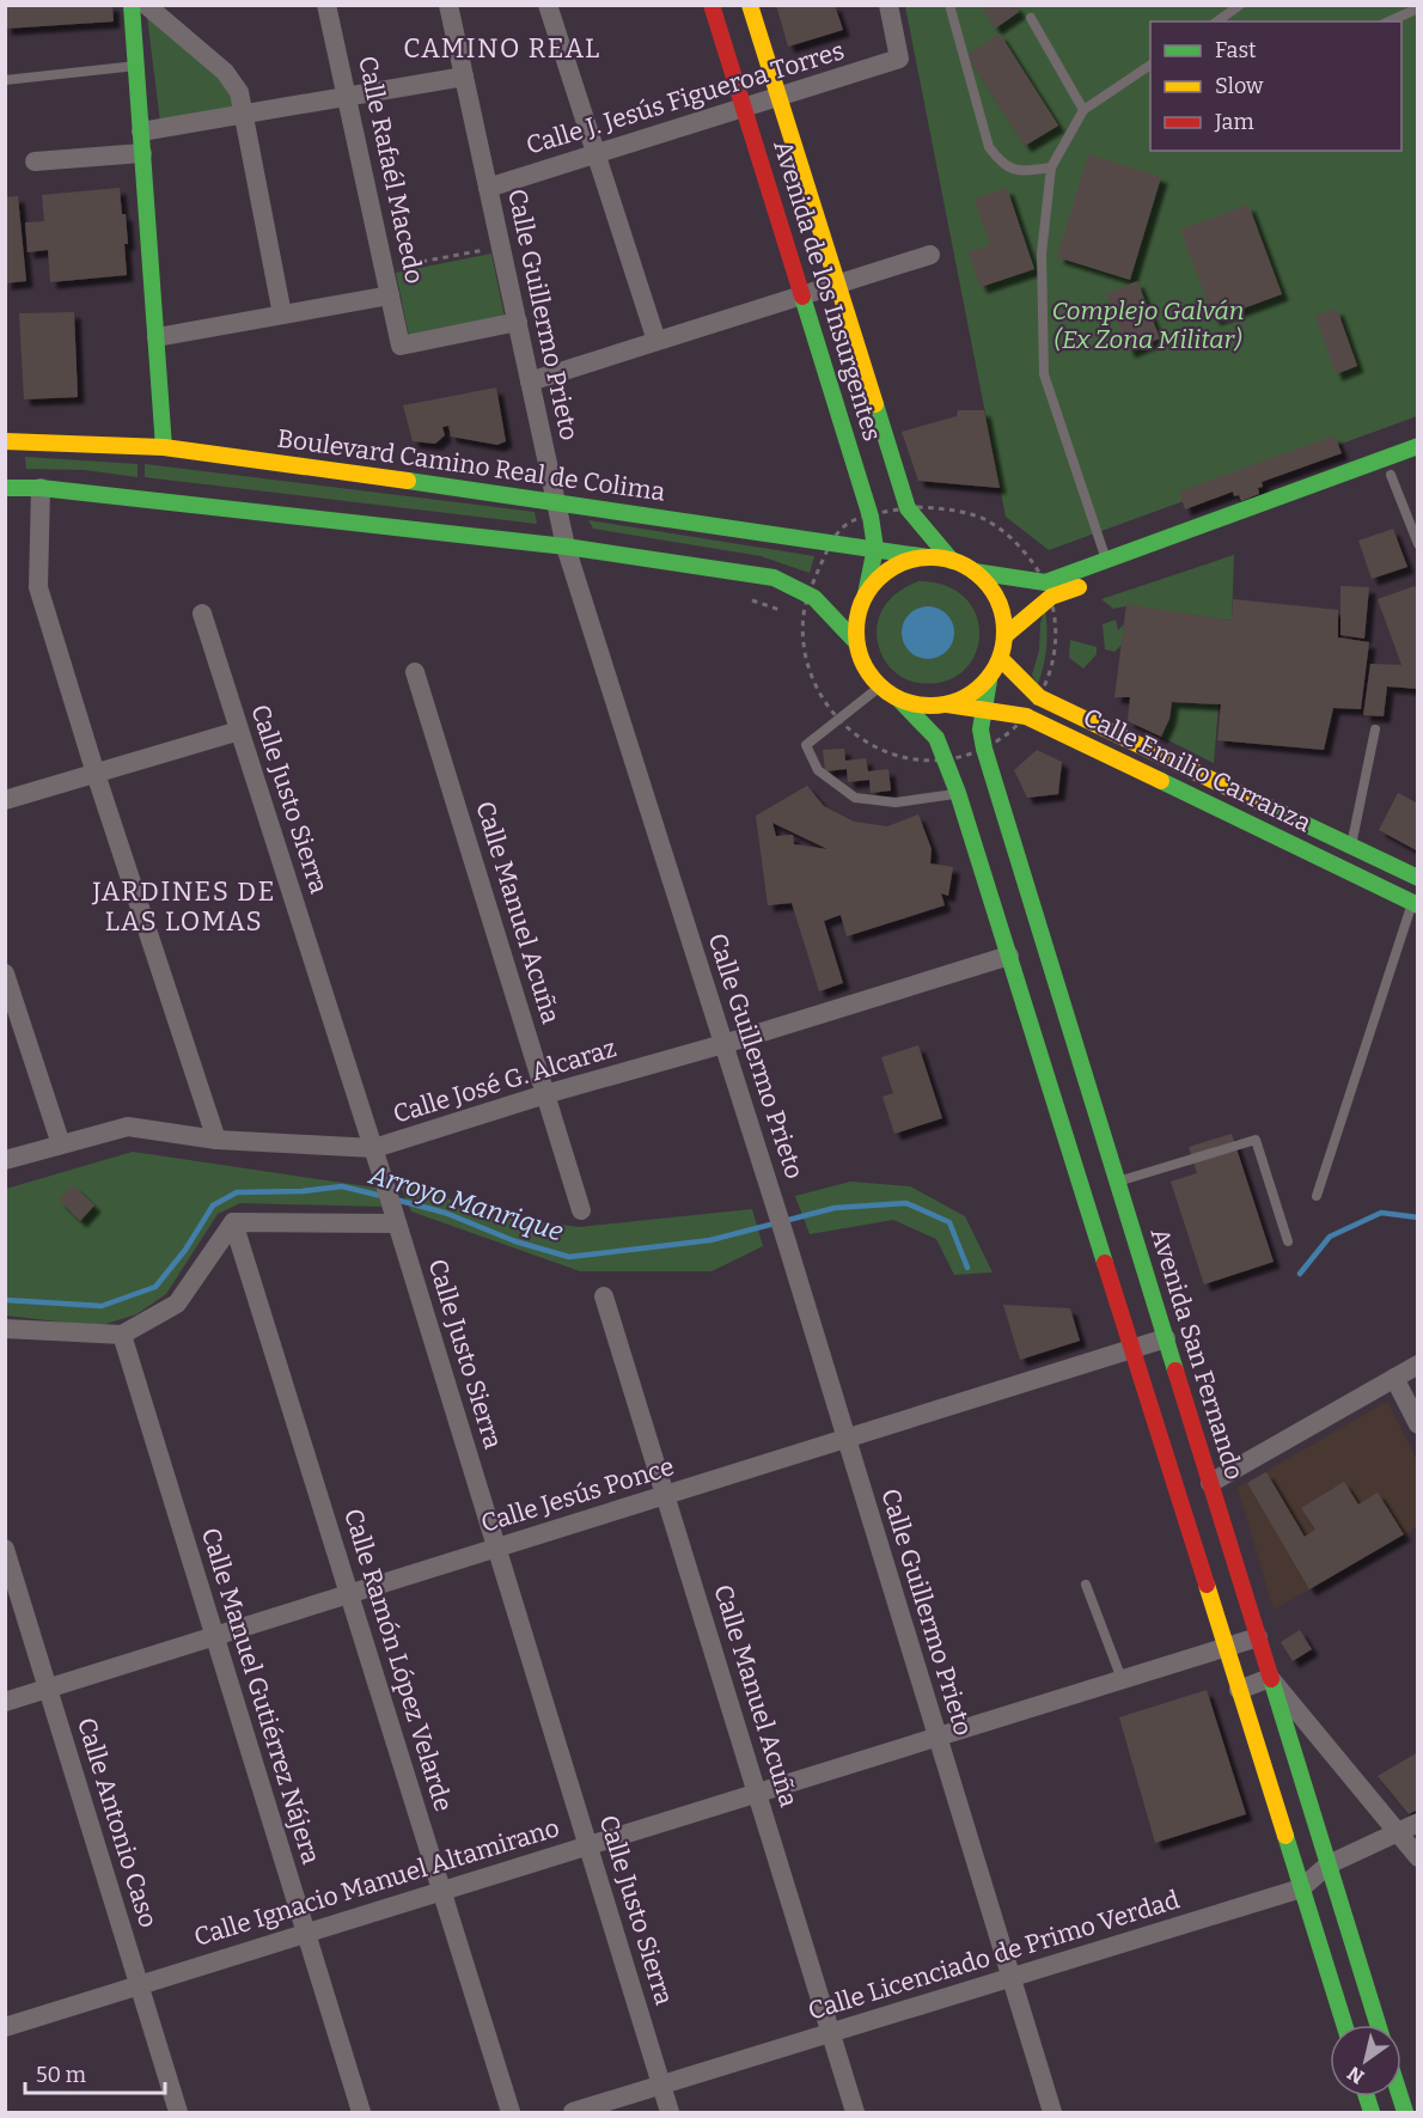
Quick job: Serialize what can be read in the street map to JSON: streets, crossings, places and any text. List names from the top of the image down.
{
  "streets": {
    "main road": [
      "Avenida de los Insurgentes",
      "Boulevard Camino Real de Colima",
      "Calle Emilio Carranza",
      "Avenida San Fernando"
    ],
    "street": [
      "Calle J. Jesús Figueroa Torres",
      "Calle Rafaél Macedo",
      "Calle Guillermo Prieto",
      "Calle Justo Sierra",
      "Calle Manuel Acuña",
      "Calle José G. Alcaraz",
      "Calle Jesús Ponce",
      "Calle Ramón López Velarde",
      "Calle Manuel Gutiérrez Nájera",
      "Calle Antonio Caso",
      "Calle Ignacio Manuel Altamirano",
      "Calle Licenciado de Primo Verdad"
    ]
  },
  "crossings": [
    ["Calle J. Jesús Figueroa Torres", "Avenida de los Insurgentes"],
    ["Calle J. Jesús Figueroa Torres", "Calle Guillermo Prieto"],
    ["Calle Rafaél Macedo", "Calle Guillermo Prieto"],
    ["Avenida de los Insurgentes", "Boulevard Camino Real de Colima"],
    ["Avenida de los Insurgentes", "Calle Emilio Carranza"],
    ["Avenida de los Insurgentes", "Avenida San Fernando"],
    ["Calle Guillermo Prieto", "Boulevard Camino Real de Colima"],
    ["Calle Guillermo Prieto", "Calle José G. Alcaraz"],
    ["Calle Guillermo Prieto", "Calle Jesús Ponce"],
    ["Calle Guillermo Prieto", "Calle Ignacio Manuel Altamirano"],
    ["Calle Guillermo Prieto", "Calle Licenciado de Primo Verdad"],
    ["Boulevard Camino Real de Colima", "Calle Emilio Carranza"],
    ["Boulevard Camino Real de Colima", "Avenida San Fernando"],
    ["Calle Emilio Carranza", "Avenida San Fernando"],
    ["Calle Justo Sierra", "Calle José G. Alcaraz"],
    ["Calle Justo Sierra", "Calle Jesús Ponce"],
    ["Calle Justo Sierra", "Calle Ignacio Manuel Altamirano"],
    ["Calle Justo Sierra", "Calle Licenciado de Primo Verdad"],
    ["Calle Manuel Acuña", "Calle José G. Alcaraz"],
    ["Calle Manuel Acuña", "Calle Jesús Ponce"],
    ["Calle Manuel Acuña", "Calle Ignacio Manuel Altamirano"],
    ["Calle Manuel Acuña", "Calle Licenciado de Primo Verdad"],
    ["Calle José G. Alcaraz", "Avenida San Fernando"],
    ["Avenida San Fernando", "Calle Jesús Ponce"],
    ["Avenida San Fernando", "Calle Ignacio Manuel Altamirano"],
    ["Avenida San Fernando", "Calle Licenciado de Primo Verdad"],
    ["Calle Jesús Ponce", "Calle Ramón López Velarde"],
    ["Calle Jesús Ponce", "Calle Manuel Gutiérrez Nájera"],
    ["Calle Jesús Ponce", "Calle Antonio Caso"],
    ["Calle Ramón López Velarde", "Calle Ignacio Manuel Altamirano"],
    ["Calle Manuel Gutiérrez Nájera", "Calle Ignacio Manuel Altamirano"],
    ["Calle Antonio Caso", "Calle Ignacio Manuel Altamirano"]
  ],
  "districts": ["CAMINO REAL", "JARDINES DE LAS LOMAS"],
  "water": ["Arroyo Manrique"],
  "parks": ["Complejo Galván (Ex Zona Militar)"],
  "legend": ["Fast", "Slow", "Jam"],
  "scale_bar": "50 m",
  "north": "bottom left"
}
